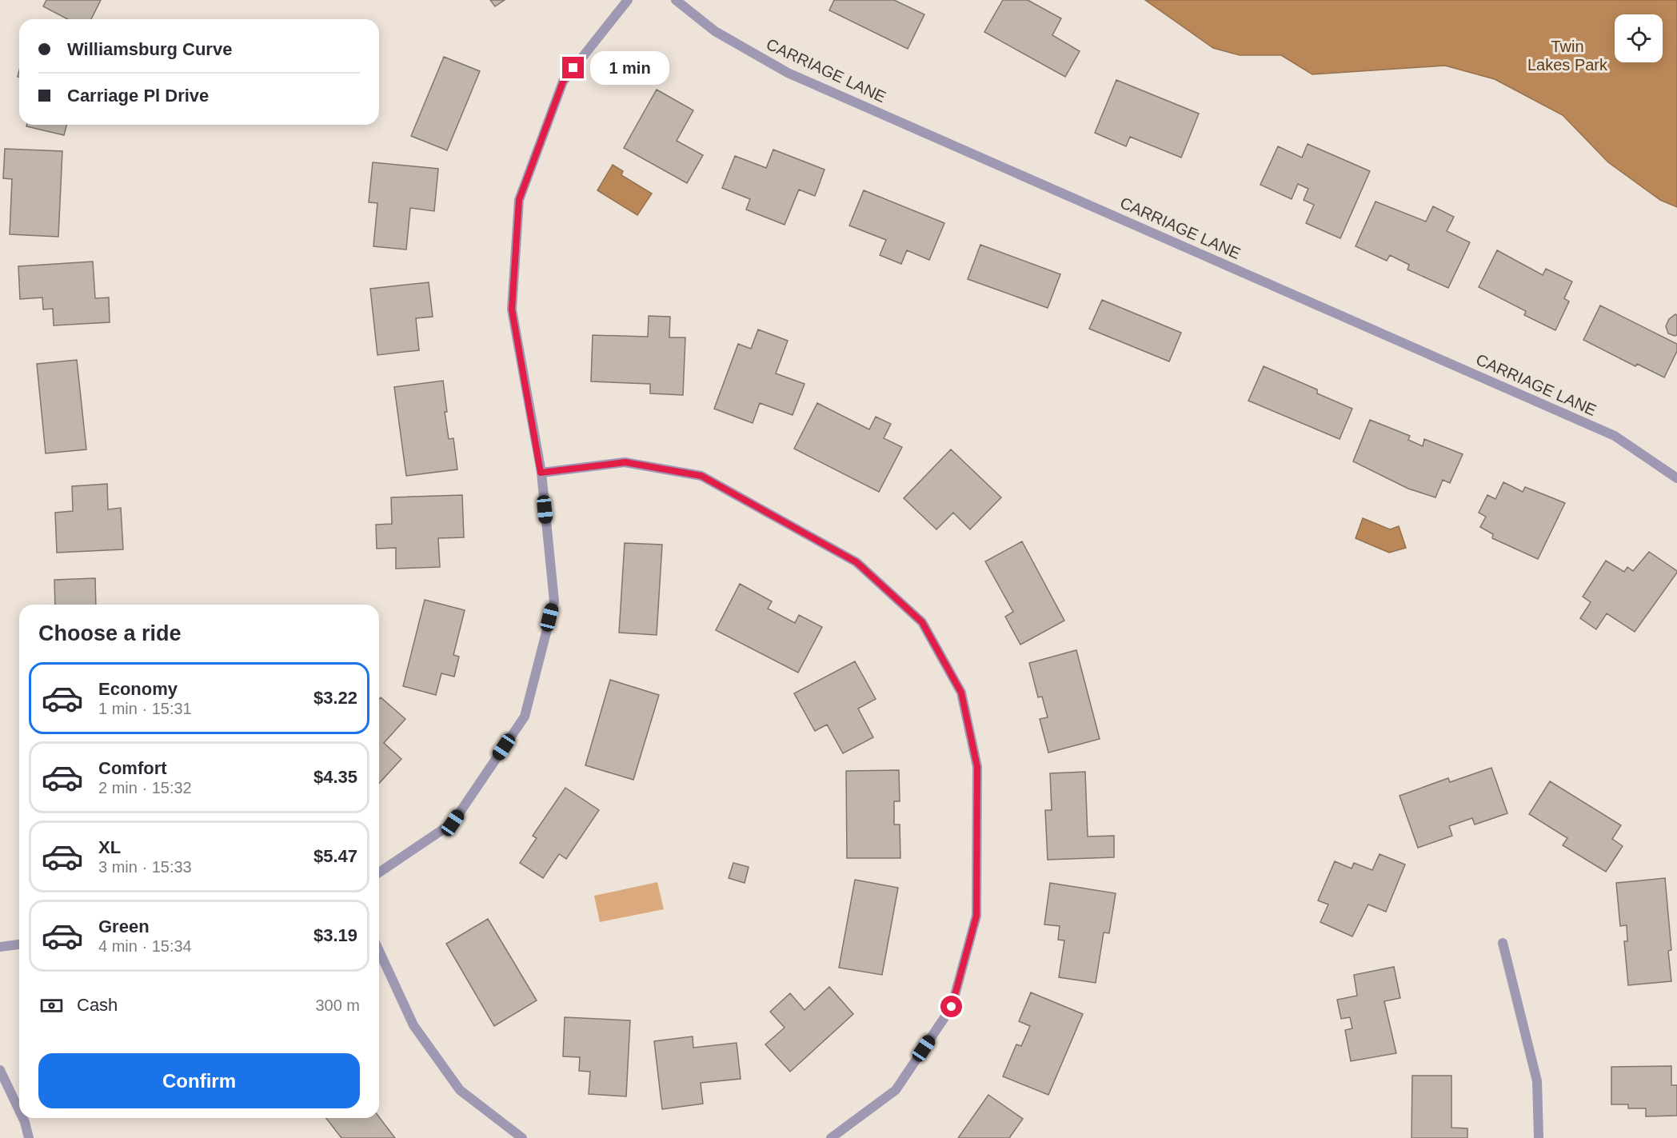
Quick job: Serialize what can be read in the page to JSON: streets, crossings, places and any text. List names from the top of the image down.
{
  "streets": {
    "street": ["CARRIAGE LANE"]
  },
  "parks": ["Twin Lakes Park"],
  "page": {
    "banner": ["Williamsburg Curve", "Carriage Pl Drive"],
    "bubble": "1 min",
    "heading": "Choose a ride",
    "list": [
      {
        "name": "Economy",
        "note": "1 min · 15:31",
        "value": "$3.22"
      },
      {
        "name": "Comfort",
        "note": "2 min · 15:32",
        "value": "$4.35"
      },
      {
        "name": "XL",
        "note": "3 min · 15:33",
        "value": "$5.47"
      },
      {
        "name": "Green",
        "note": "4 min · 15:34",
        "value": "$3.19"
      }
    ],
    "pay": ["Cash", "300 m"],
    "buttons": "Confirm"
  }
}
